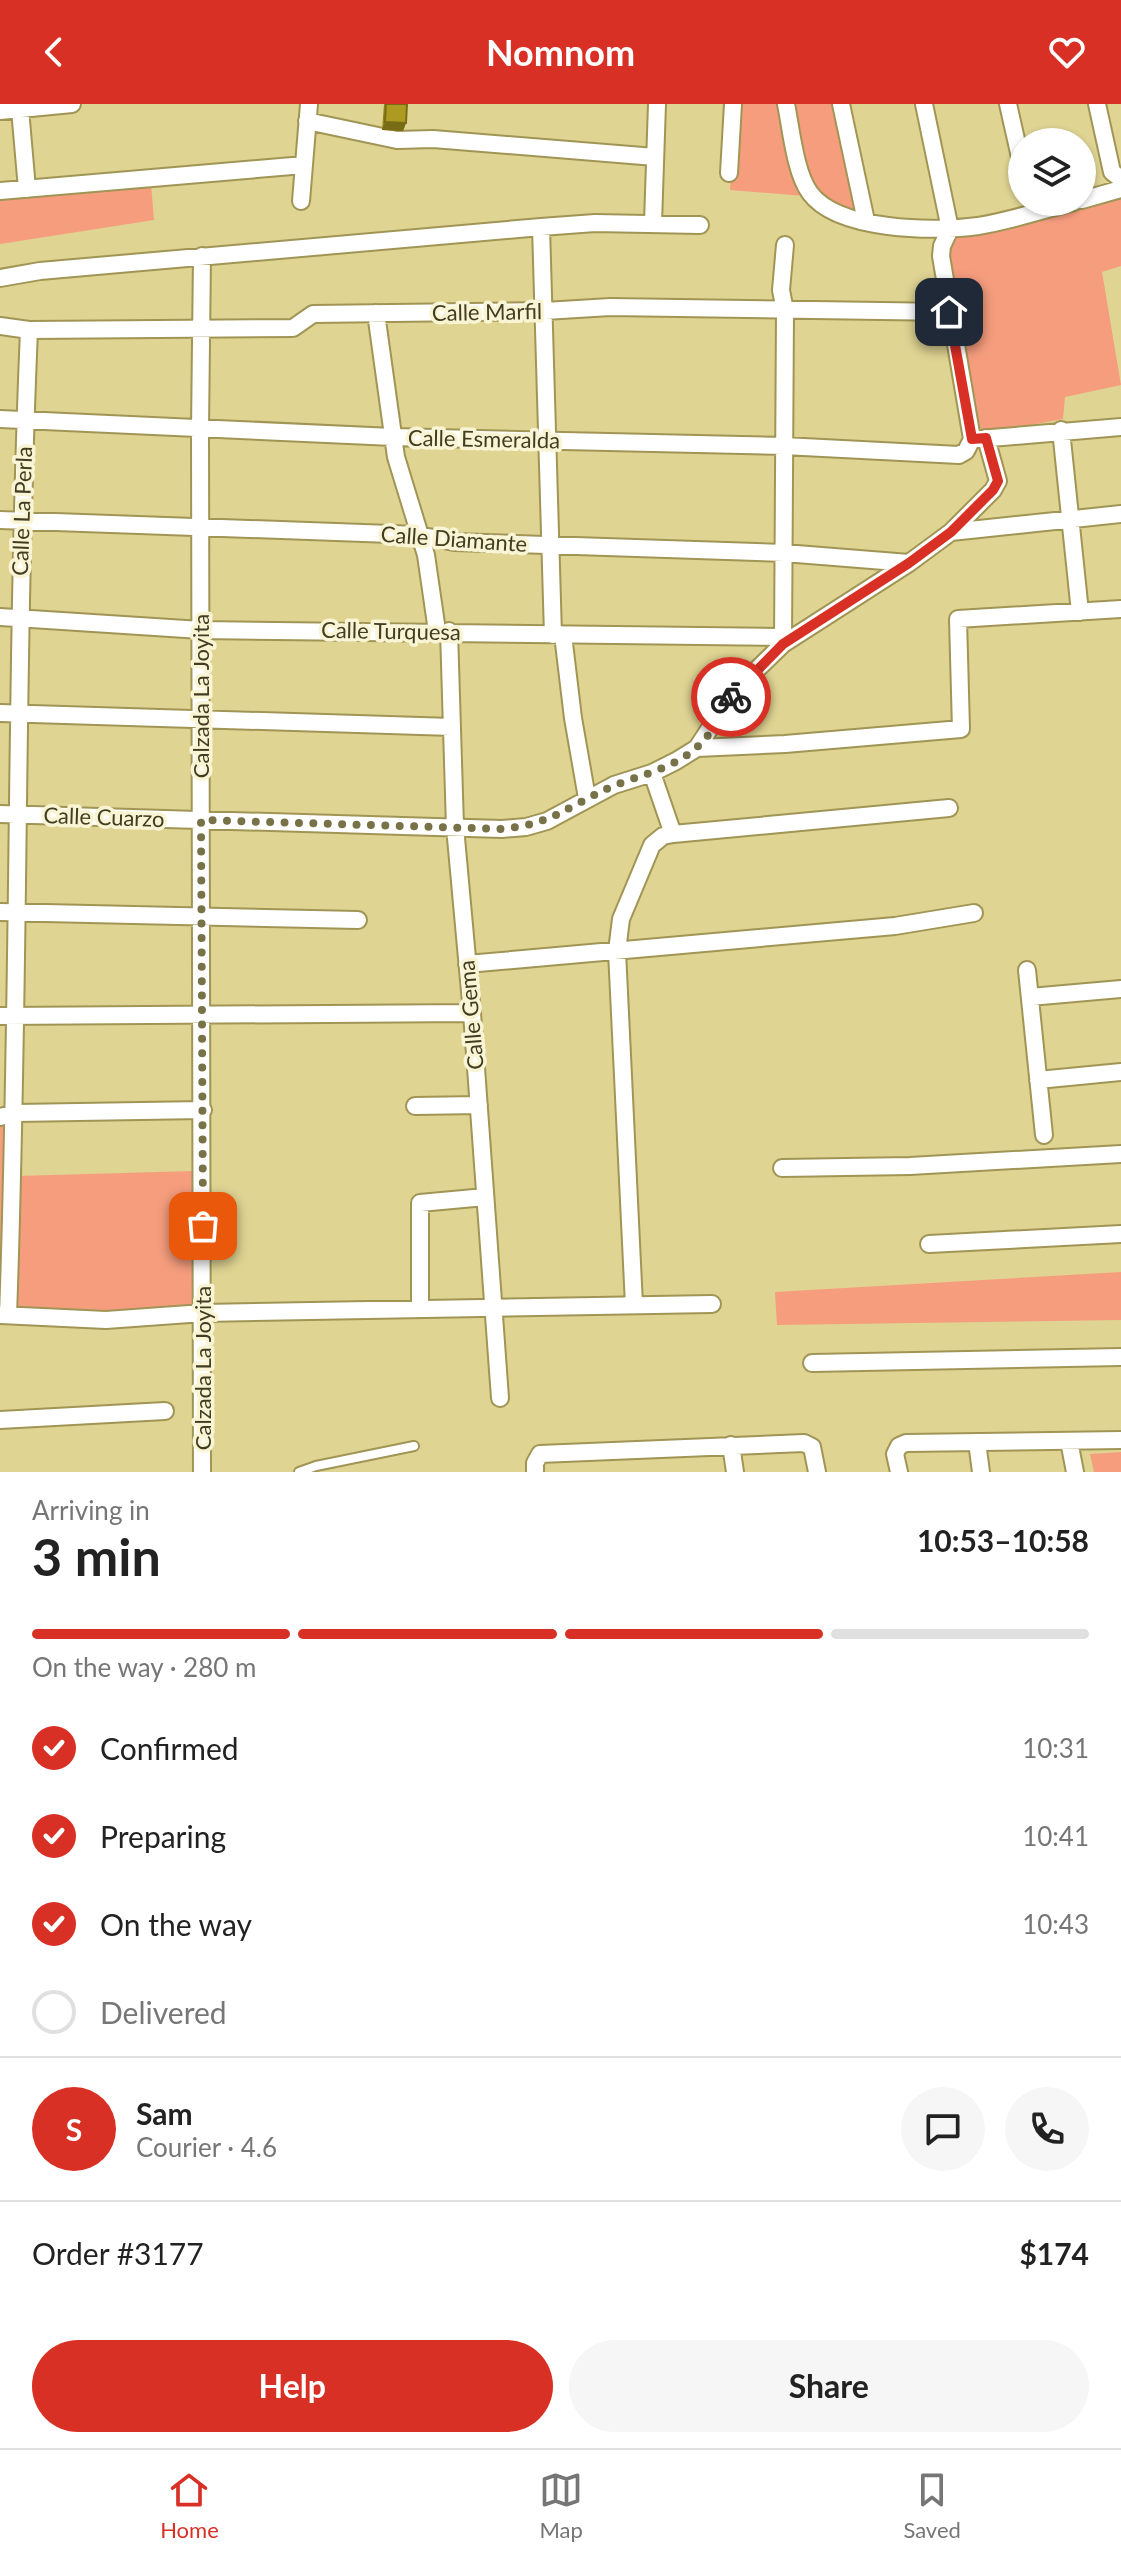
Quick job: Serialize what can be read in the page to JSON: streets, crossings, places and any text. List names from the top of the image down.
{
  "streets": {
    "street": [
      "Calle Marfil",
      "Calle Esmeralda",
      "Calle La Perla",
      "Calle Diamante",
      "Calle Turquesa",
      "Calzada La Joyita",
      "Calle Cuarzo",
      "Calle Gema"
    ]
  },
  "crossings": [
    ["Calle Marfil", "Calle La Perla"],
    ["Calle Marfil", "Calzada La Joyita"],
    ["Calle Marfil", "Calle Gema"],
    ["Calle Esmeralda", "Calle La Perla"],
    ["Calle Esmeralda", "Calzada La Joyita"],
    ["Calle Esmeralda", "Calle Cuarzo"],
    ["Calle Esmeralda", "Calle Gema"],
    ["Calle La Perla", "Calle Diamante"],
    ["Calle La Perla", "Calle Turquesa"],
    ["Calle La Perla", "Calle Cuarzo"],
    ["Calle Diamante", "Calzada La Joyita"],
    ["Calle Diamante", "Calle Cuarzo"],
    ["Calle Diamante", "Calle Gema"],
    ["Calle Turquesa", "Calzada La Joyita"],
    ["Calle Turquesa", "Calle Cuarzo"],
    ["Calle Turquesa", "Calle Gema"],
    ["Calzada La Joyita", "Calle Cuarzo"],
    ["Calle Cuarzo", "Calle Gema"]
  ],
  "page": {
    "header": "Nomnom",
    "heading": ["3 min", "Arriving in", "10:53–10:58"],
    "panel": [
      "Sam",
      "Courier · 4.6",
      "Order #3177",
      "$174"
    ],
    "bar": "On the way · 280 m",
    "list": [
      ["Confirmed", "10:31"],
      ["Preparing", "10:41"],
      ["On the way", "10:43"],
      "Delivered"
    ],
    "round": "S",
    "buttons": ["Help", "Share"],
    "tabs": ["Home", "Map", "Saved"]
  }
}
